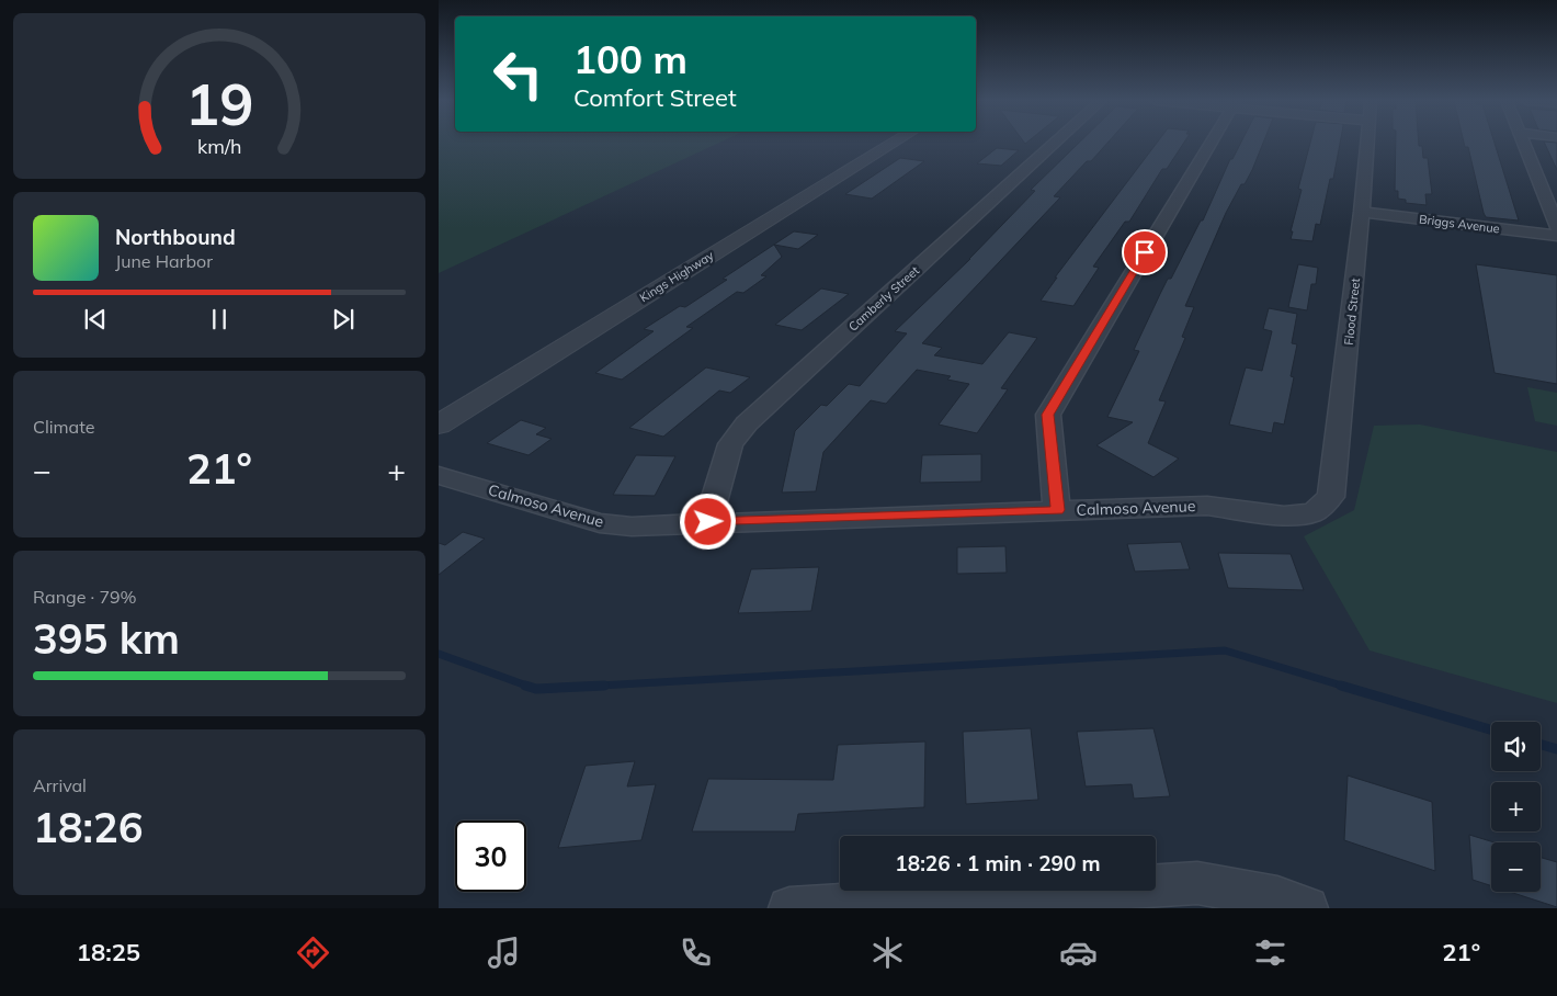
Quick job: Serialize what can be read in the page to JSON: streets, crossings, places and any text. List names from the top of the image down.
{
  "streets": {
    "street": [
      "Briggs Avenue",
      "Kings Highway",
      "Camberly Street",
      "Flood Street",
      "Calmoso Avenue"
    ]
  },
  "crossings": [
    ["Briggs Avenue", "Flood Street"],
    ["Camberly Street", "Calmoso Avenue"],
    ["Flood Street", "Calmoso Avenue"]
  ],
  "page": {
    "turn": ["100 m", "Comfort Street"],
    "song": ["Northbound", "June Harbor"],
    "tile": [
      "Climate",
      ["Range · 79%", "395 km"],
      ["Arrival", "18:26"]
    ],
    "heat": ["−", "21°", "+"],
    "map_buttons": ["+", "−"],
    "limit": "30",
    "trip": "18:26 · 1 min · 290 m",
    "tabs": ["18:25", "21°"],
    "gauge": ["19", "km/h"]
  }
}
